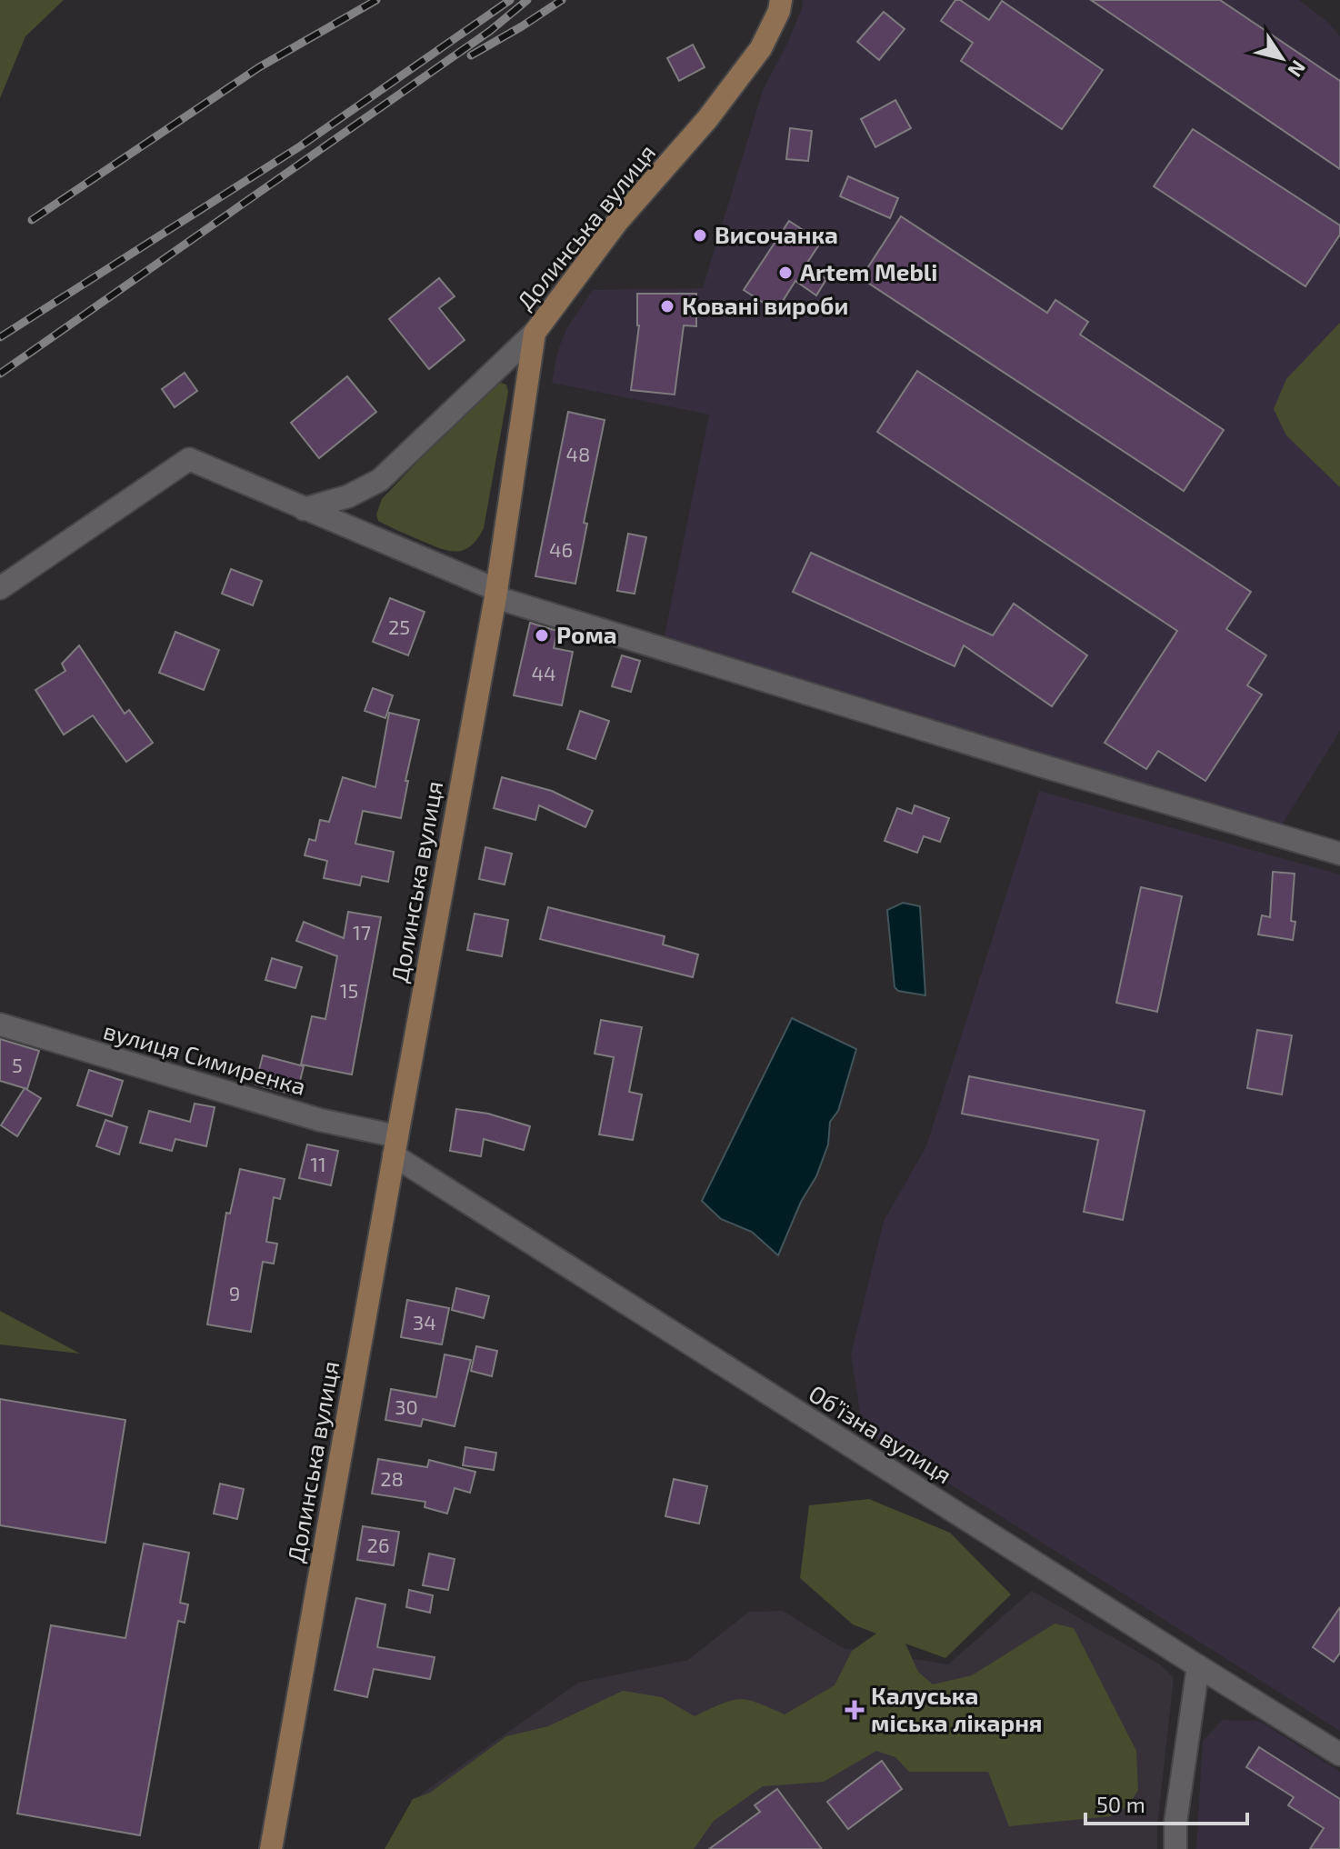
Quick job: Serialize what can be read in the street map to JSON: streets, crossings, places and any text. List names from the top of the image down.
{
  "streets": {
    "main road": ["Долинська вулиця"],
    "street": ["вулиця Симиренка", "Обʼїзна вулиця"]
  },
  "crossings": [
    ["Долинська вулиця", "вулиця Симиренка"],
    ["Долинська вулиця", "Обʼїзна вулиця"],
    ["вулиця Симиренка", "Обʼїзна вулиця"]
  ],
  "places": {
    "other": [
      "Височанка",
      "Artem Mebli",
      "Ковані вироби",
      "Рома"
    ],
    "health": ["Калуська міська лікарня"]
  },
  "house_numbers": [
    "48",
    "46",
    "25",
    "44",
    "17",
    "15",
    "5",
    "11",
    "9",
    "34",
    "30",
    "28",
    "26"
  ],
  "scale_bar": "50 m",
  "north": "bottom right"
}
